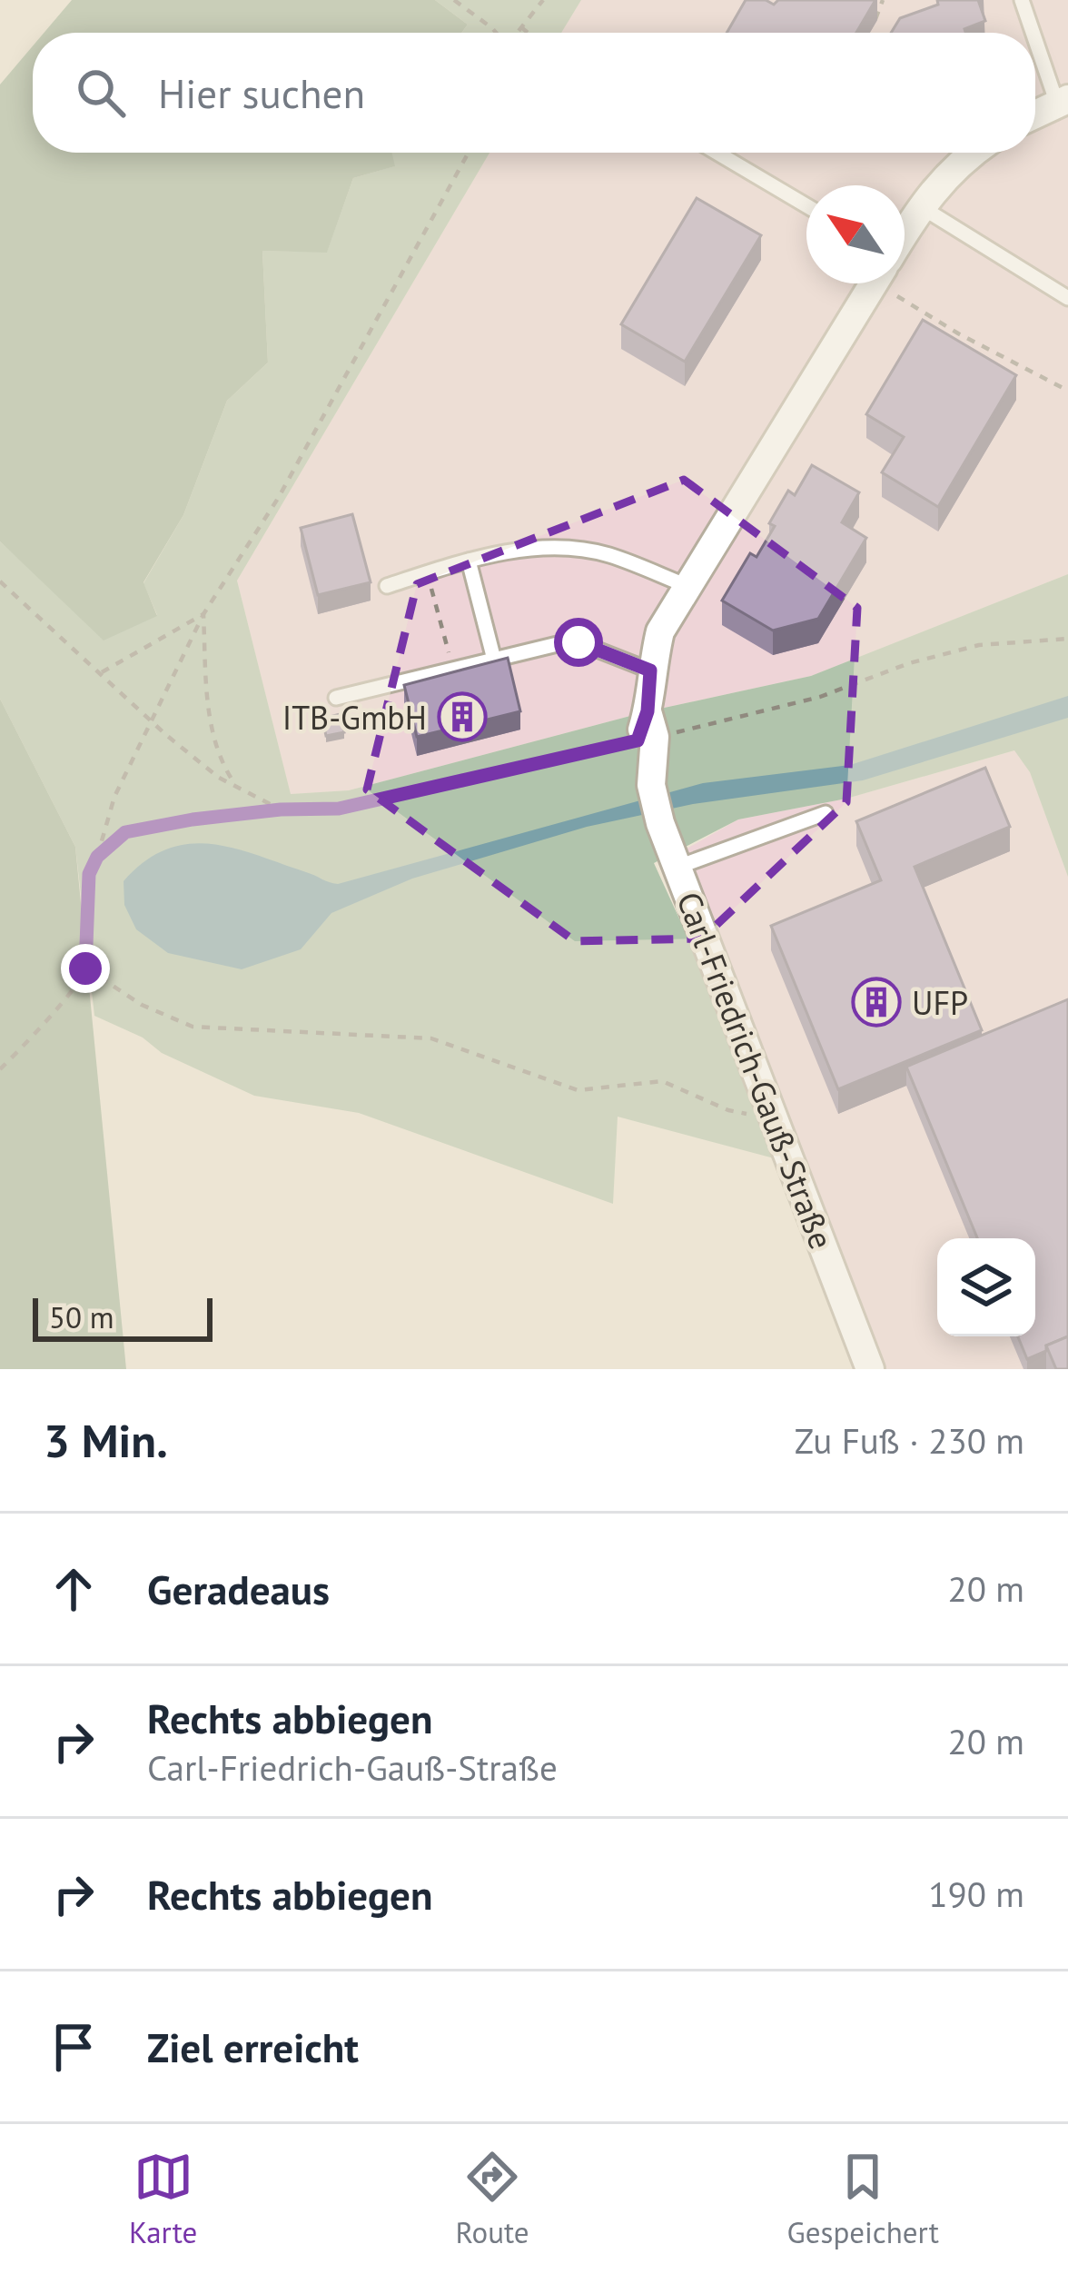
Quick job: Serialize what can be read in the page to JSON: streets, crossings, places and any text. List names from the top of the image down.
{
  "streets": {
    "street": ["Carl-Friedrich-Gauß-Straße"]
  },
  "places": {
    "building": ["ITB-GmbH", "UFP"]
  },
  "scale_bar": "50 m",
  "north": "top left",
  "page": {
    "search": "Hier suchen",
    "scale": "50 m",
    "heading": ["3 Min.", "Zu Fuß · 230 m"],
    "list": [
      ["Geradeaus", "20 m"],
      ["Rechts abbiegen", "Carl-Friedrich-Gauß-Straße", "20 m"],
      ["Rechts abbiegen", "190 m"],
      "Ziel erreicht"
    ],
    "nav": ["Karte", "Route", "Gespeichert"]
  }
}
